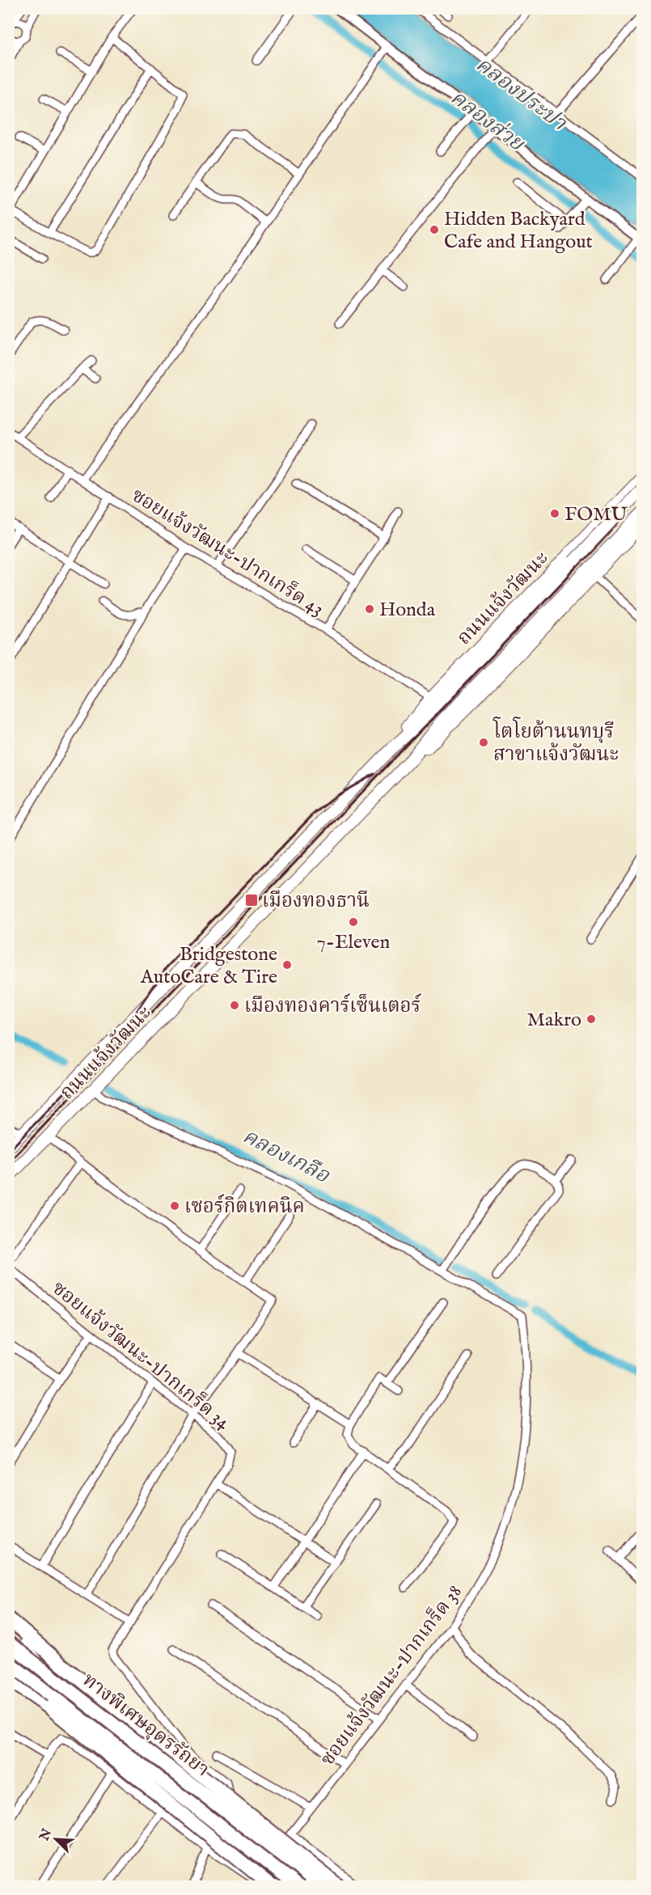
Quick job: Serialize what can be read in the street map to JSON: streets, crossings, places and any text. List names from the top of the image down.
{
  "streets": {
    "highway": ["ทางพิเศษอุดรรัถยา"],
    "main road": ["ถนนแจ้งวัฒนะ"],
    "street": ["ซอยแจ้งวัฒนะ-ปากเกร็ด 43", "ซอยแจ้งวัฒนะ-ปากเกร็ด 34", "ซอยแจ้งวัฒนะ-ปากเกร็ด 38"]
  },
  "crossings": [
    ["ซอยแจ้งวัฒนะ-ปากเกร็ด 43", "ถนนแจ้งวัฒนะ"],
    ["ถนนแจ้งวัฒนะ", "ซอยแจ้งวัฒนะ-ปากเกร็ด 38"]
  ],
  "water": ["คลองประปา", "คลองส่วย", "คลองเกลือ"],
  "places": {
    "other": [
      "Hidden Backyard Cafe and Hangout",
      "FOMU",
      "Honda",
      "โตโยต้านนทบุรี สาขาแจ้งวัฒนะ",
      "7-Eleven",
      "Bridgestone AutoCare & Tire",
      "เมืองทองคาร์เซ็นเตอร์",
      "Makro",
      "เซอร์กิตเทคนิค"
    ],
    "transit": ["เมืองทองธานี"]
  },
  "north": "top left"
}
